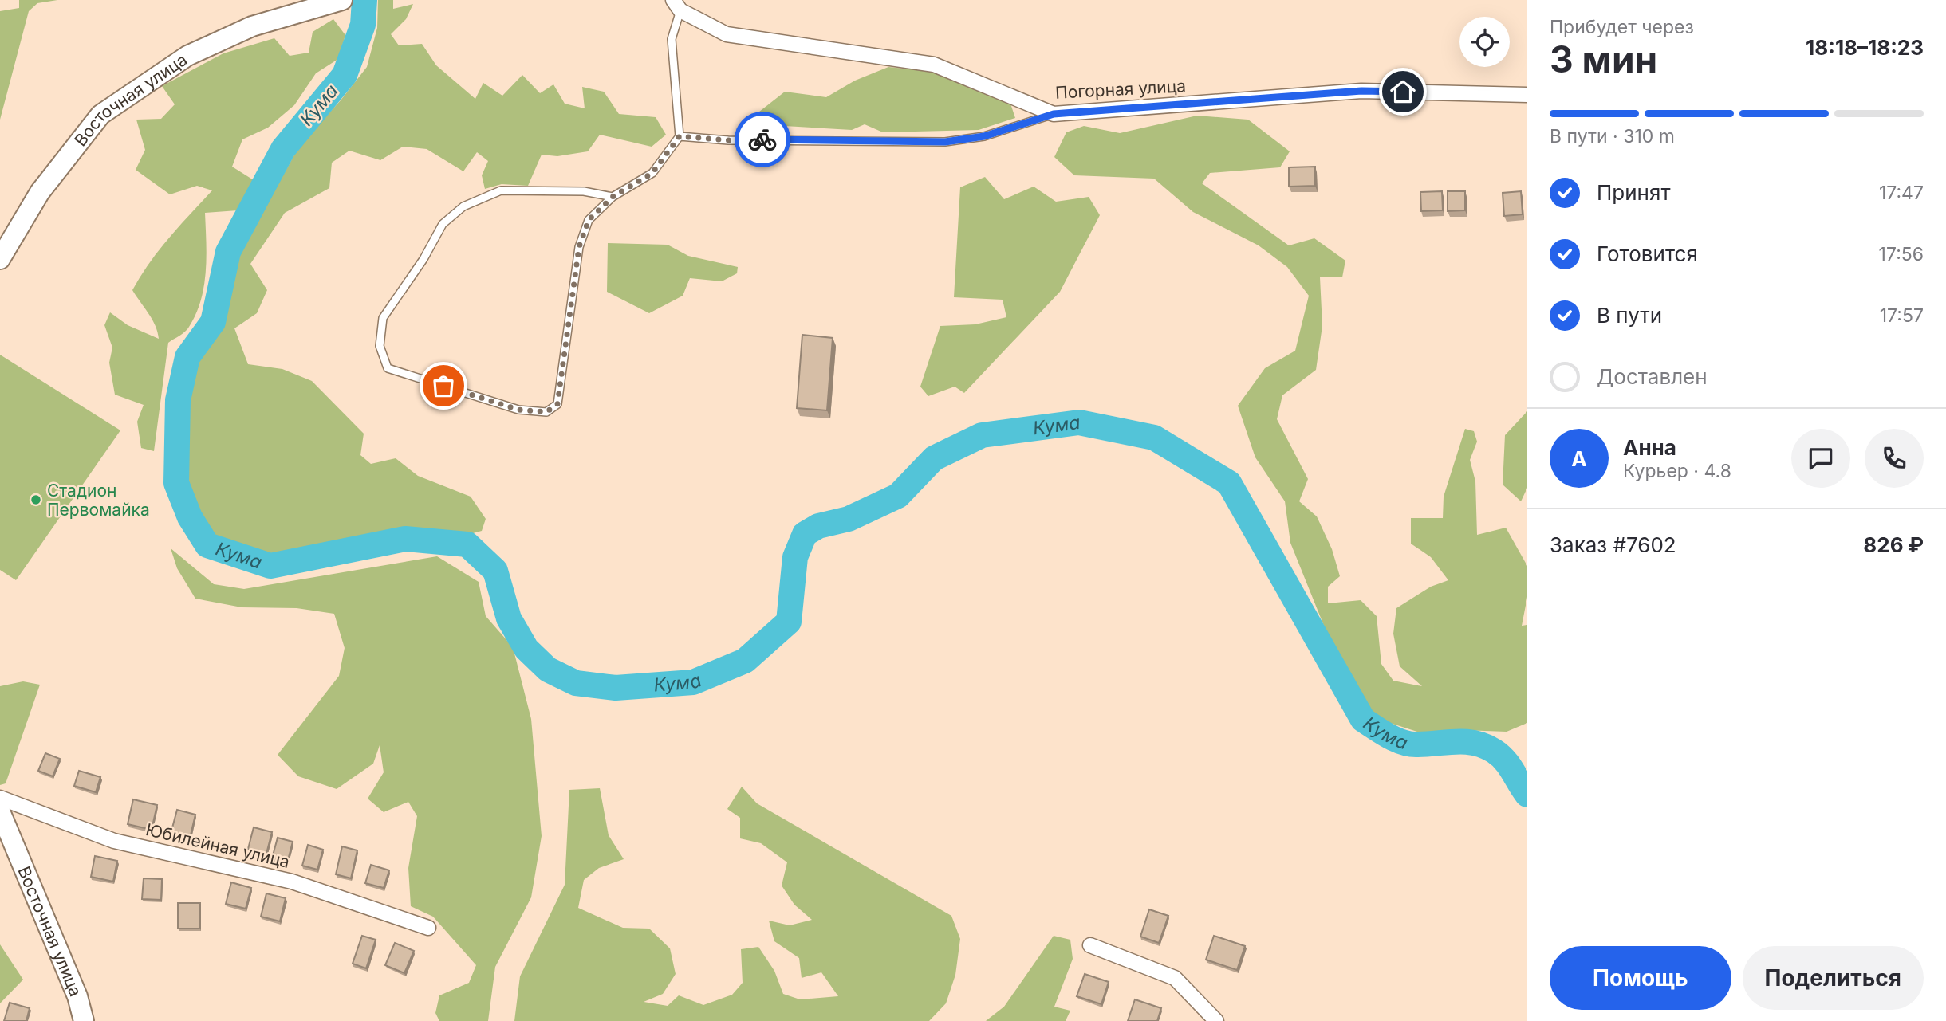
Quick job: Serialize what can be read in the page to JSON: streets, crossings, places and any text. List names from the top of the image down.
{
  "streets": {
    "street": ["Погорная улица", "Восточная улица", "Юбилейная улица"]
  },
  "water": ["Кума"],
  "places": ["Стадион Первомайка"],
  "page": {
    "heading": ["3 мин", "Прибудет через", "18:18–18:23"],
    "panel": [
      "Анна",
      "Курьер · 4.8",
      "Заказ #7602",
      "826 ₽"
    ],
    "bar": "В пути · 310 m",
    "list": [
      ["Принят", "17:47"],
      ["Готовится", "17:56"],
      ["В пути", "17:57"],
      "Доставлен"
    ],
    "round": "А",
    "buttons": ["Помощь", "Поделиться"]
  }
}
